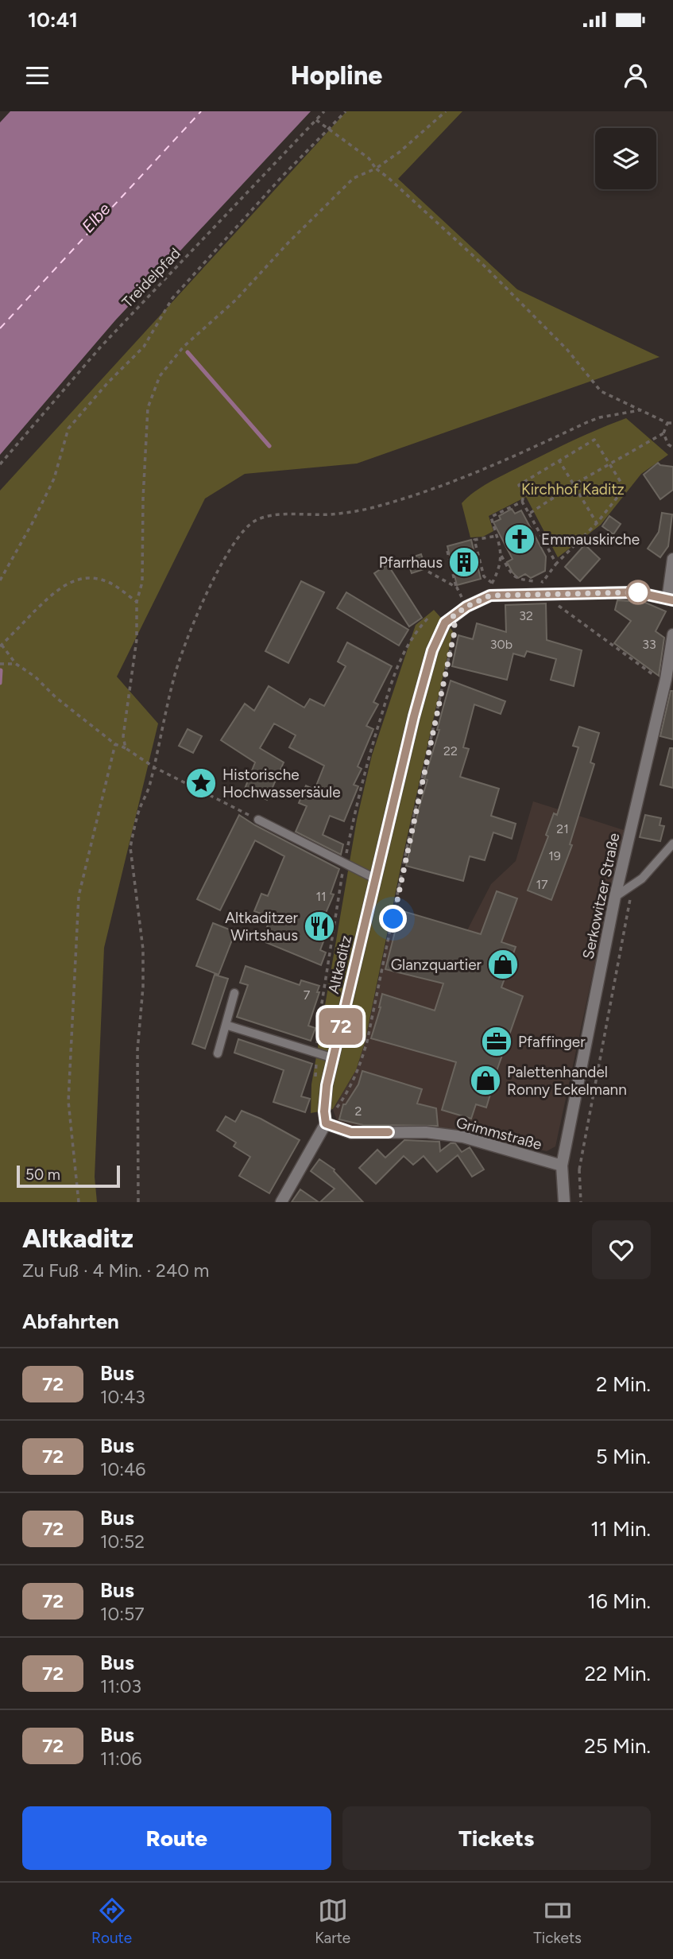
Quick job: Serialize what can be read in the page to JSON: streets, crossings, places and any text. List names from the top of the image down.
{
  "streets": {
    "street": ["Serkowitzer Straße", "Altkaditz", "Grimmstraße"],
    "path": ["Treidelpfad"]
  },
  "crossings": [
    ["Serkowitzer Straße", "Grimmstraße"],
    ["Altkaditz", "Grimmstraße"]
  ],
  "water": ["Elbe"],
  "parks": ["Kirchhof Kaditz"],
  "places": {
    "church": ["Emmauskirche"],
    "building": ["Pfarrhaus"],
    "place": ["Historische Hochwassersäule"],
    "restaurant": ["Altkaditzer Wirtshaus"],
    "shop": ["Glanzquartier", "Palettenhandel Ronny Eckelmann"],
    "office": ["Pfaffinger"]
  },
  "lines": ["bus line 72"],
  "house_numbers": [
    "32",
    "30b",
    "33",
    "22",
    "21",
    "19",
    "17",
    "11",
    "7",
    "2"
  ],
  "scale_bar": "50 m",
  "page": {
    "status": "10:41",
    "header": "Hopline",
    "on_map": "72",
    "scale": "50 m",
    "heading": [
      ["Altkaditz", "Zu Fuß · 4 Min. · 240 m"],
      "Abfahrten"
    ],
    "list": [
      {
        "mark": "72",
        "name": "Bus",
        "note": "10:43",
        "value": "2 Min."
      },
      {
        "mark": "72",
        "name": "Bus",
        "note": "10:46",
        "value": "5 Min."
      },
      {
        "mark": "72",
        "name": "Bus",
        "note": "10:52",
        "value": "11 Min."
      },
      {
        "mark": "72",
        "name": "Bus",
        "note": "10:57",
        "value": "16 Min."
      },
      {
        "mark": "72",
        "name": "Bus",
        "note": "11:03",
        "value": "22 Min."
      },
      {
        "mark": "72",
        "name": "Bus",
        "note": "11:06",
        "value": "25 Min."
      }
    ],
    "buttons": ["Route", "Tickets"],
    "tabs": ["Route", "Karte", "Tickets"]
  }
}
